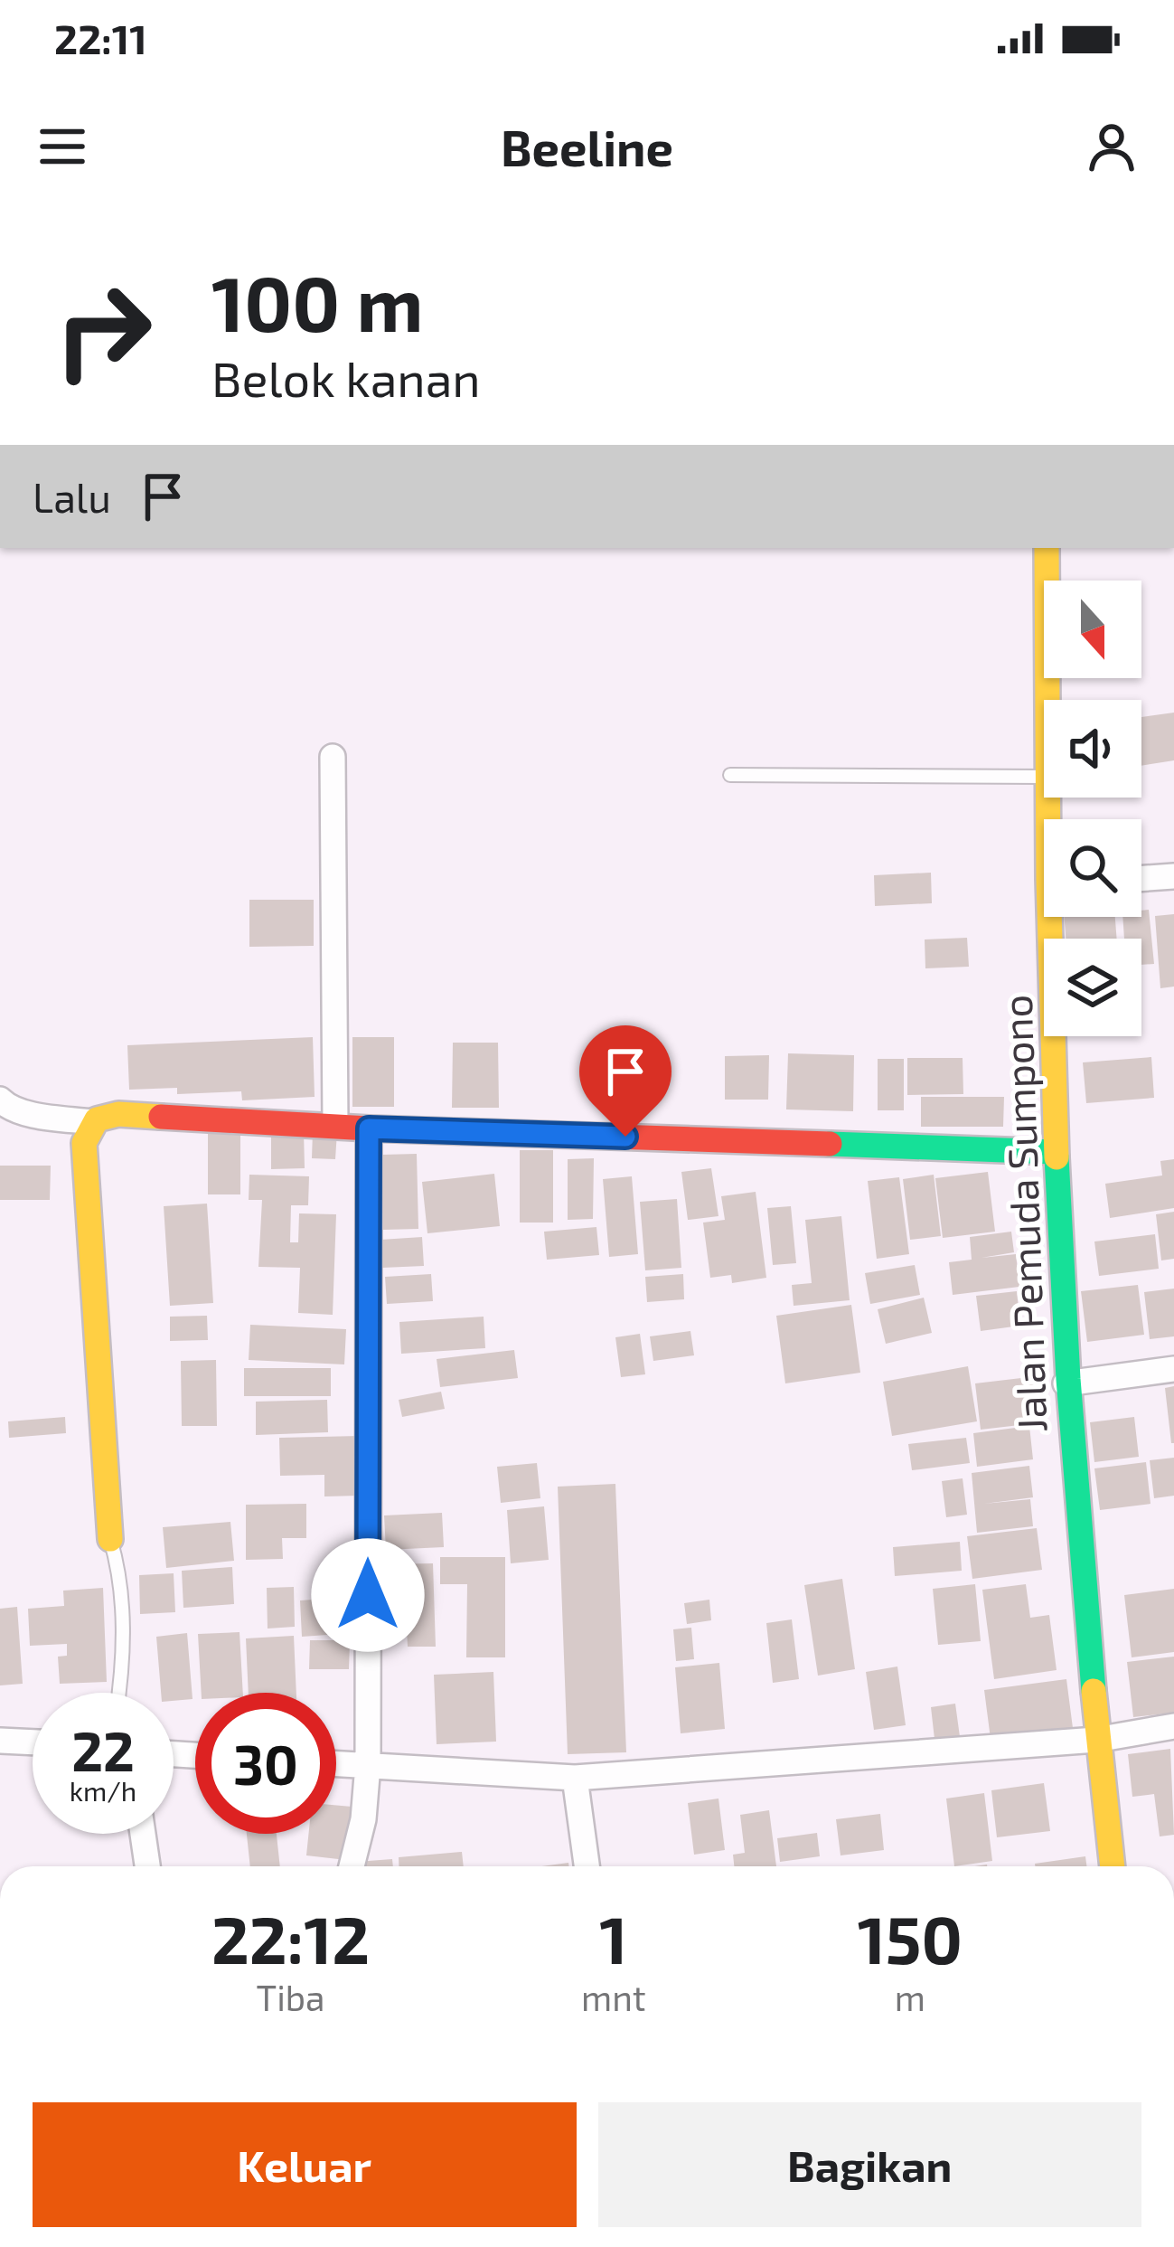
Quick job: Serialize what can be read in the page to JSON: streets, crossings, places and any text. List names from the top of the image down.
{
  "streets": {
    "street": ["Jalan Pemuda Sumpono"]
  },
  "north": "bottom",
  "page": {
    "status": "22:11",
    "header": "Beeline",
    "turn": ["100 m", "Belok kanan"],
    "then": "Lalu",
    "speed": "22 km/h",
    "limit": "30",
    "eta": [
      "22:12",
      "Tiba",
      "1",
      "mnt",
      "150",
      "m"
    ],
    "buttons": ["Keluar", "Bagikan"]
  }
}
